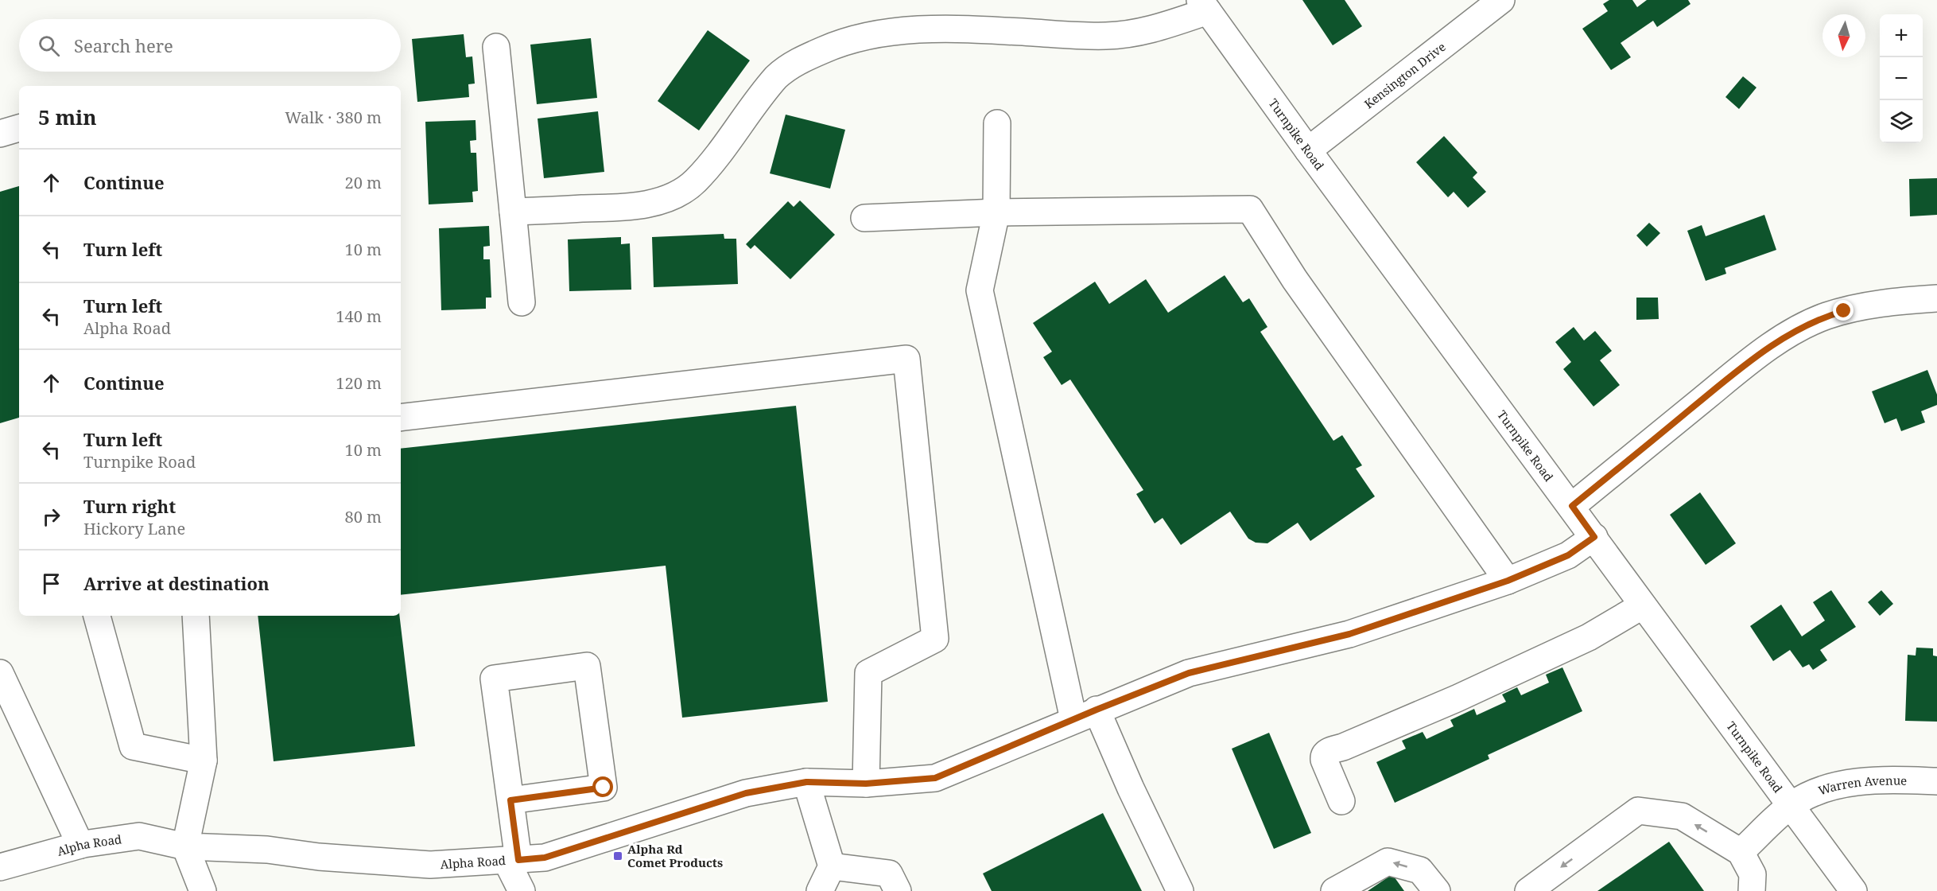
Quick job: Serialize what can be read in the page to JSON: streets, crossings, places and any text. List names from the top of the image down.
{
  "streets": {
    "street": [
      "Kensington Drive",
      "Turnpike Road",
      "Warren Avenue",
      "Alpha Road"
    ]
  },
  "crossings": [
    ["Kensington Drive", "Turnpike Road"],
    ["Turnpike Road", "Warren Avenue"],
    ["Turnpike Road", "Alpha Road"]
  ],
  "places": {
    "transit": ["Alpha Rd Comet Products"]
  },
  "north": "bottom",
  "page": {
    "map_buttons": ["+", "−"],
    "search": "Search here",
    "heading": ["5 min", "Walk · 380 m"],
    "list": [
      ["Continue", "20 m"],
      ["Turn left", "10 m"],
      ["Turn left", "Alpha Road", "140 m"],
      ["Continue", "120 m"],
      ["Turn left", "Turnpike Road", "10 m"],
      ["Turn right", "Hickory Lane", "80 m"],
      "Arrive at destination"
    ]
  }
}
